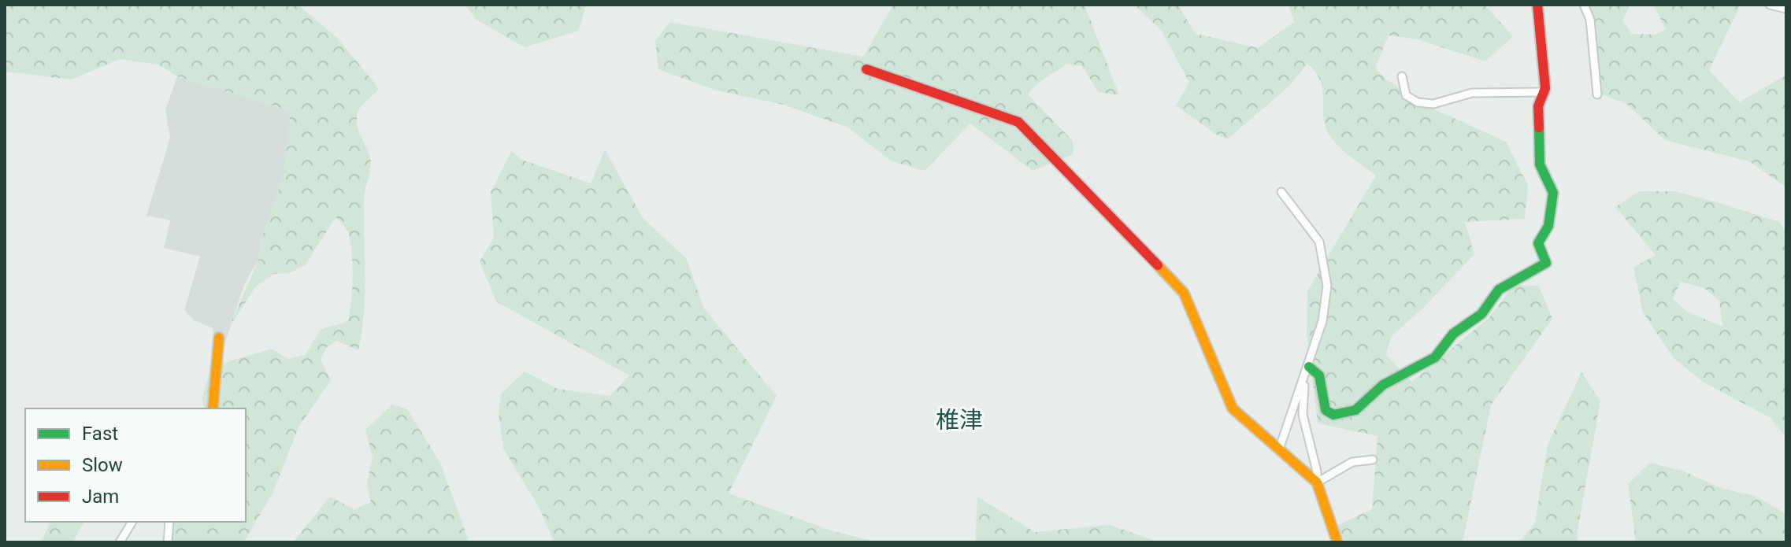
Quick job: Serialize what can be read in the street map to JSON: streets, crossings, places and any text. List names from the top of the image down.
{
  "districts": ["椎津"],
  "legend": ["Fast", "Slow", "Jam"]
}
